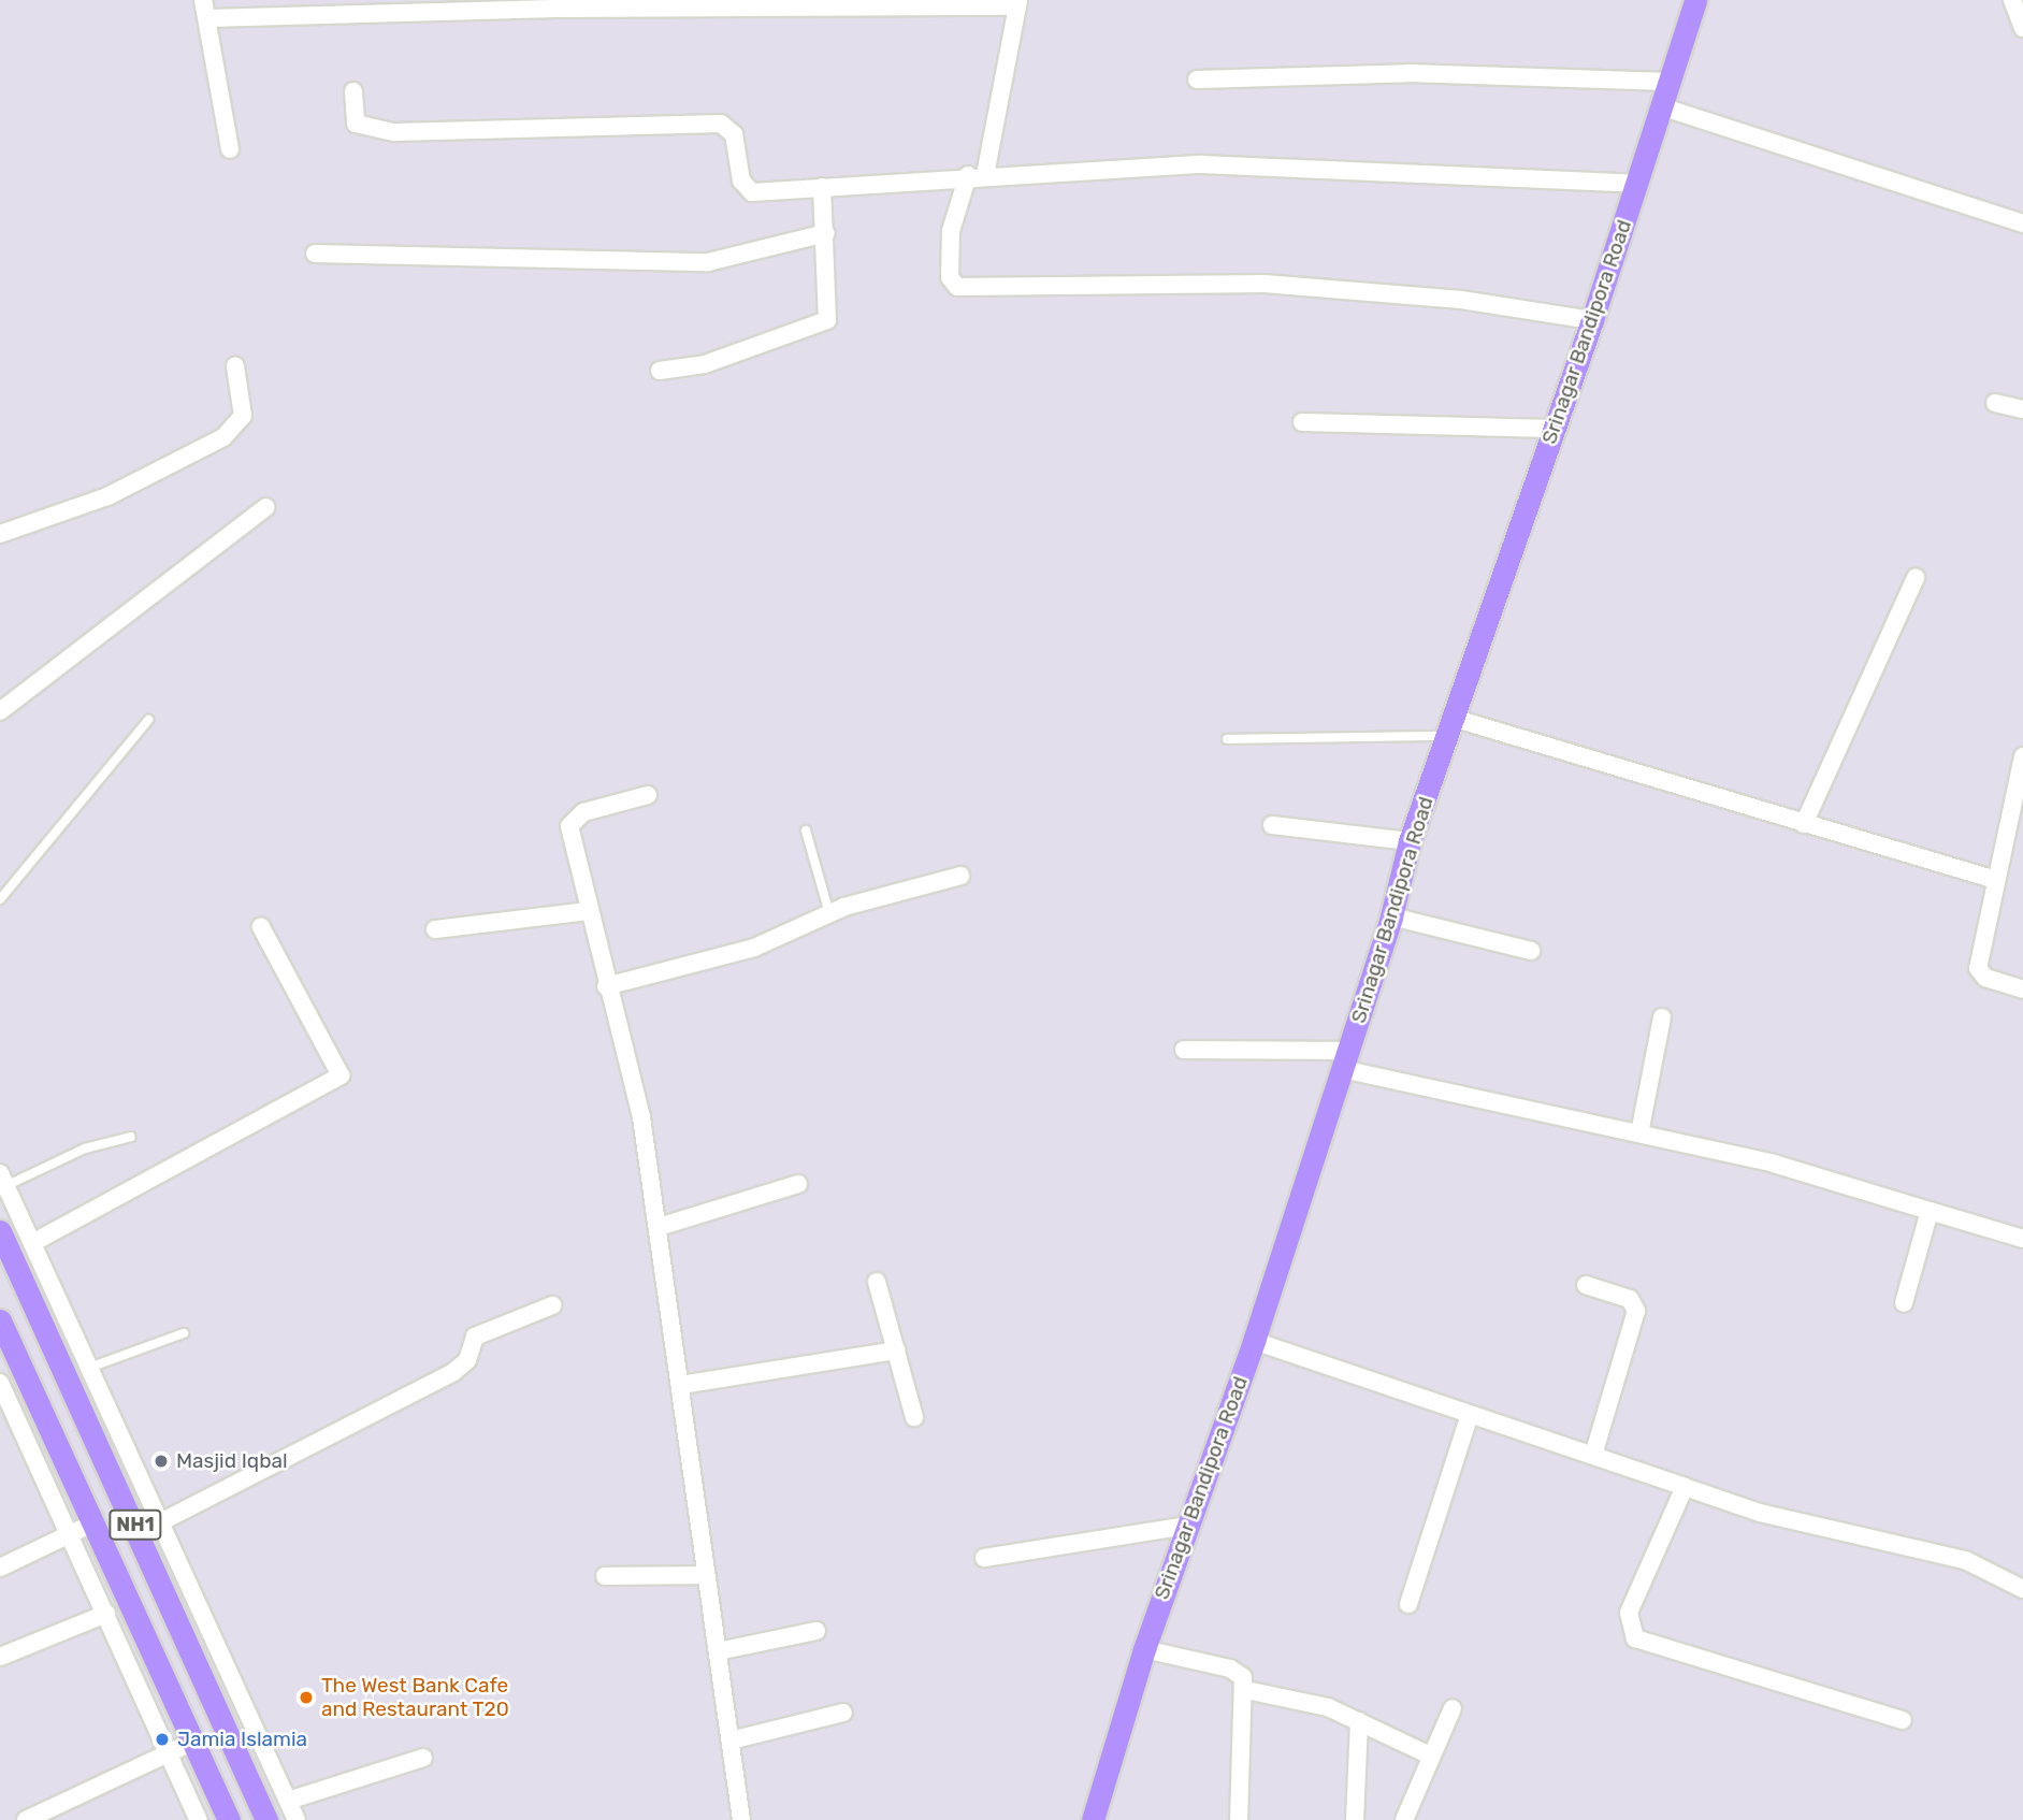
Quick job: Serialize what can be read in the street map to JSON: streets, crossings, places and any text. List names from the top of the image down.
{
  "streets": {
    "highway": ["Srinagar Bandipora Road", "NH1"]
  },
  "places": ["Masjid Iqbal", "The West Bank Cafe and Restaurant T20", "Jamia Islamia"]
}
